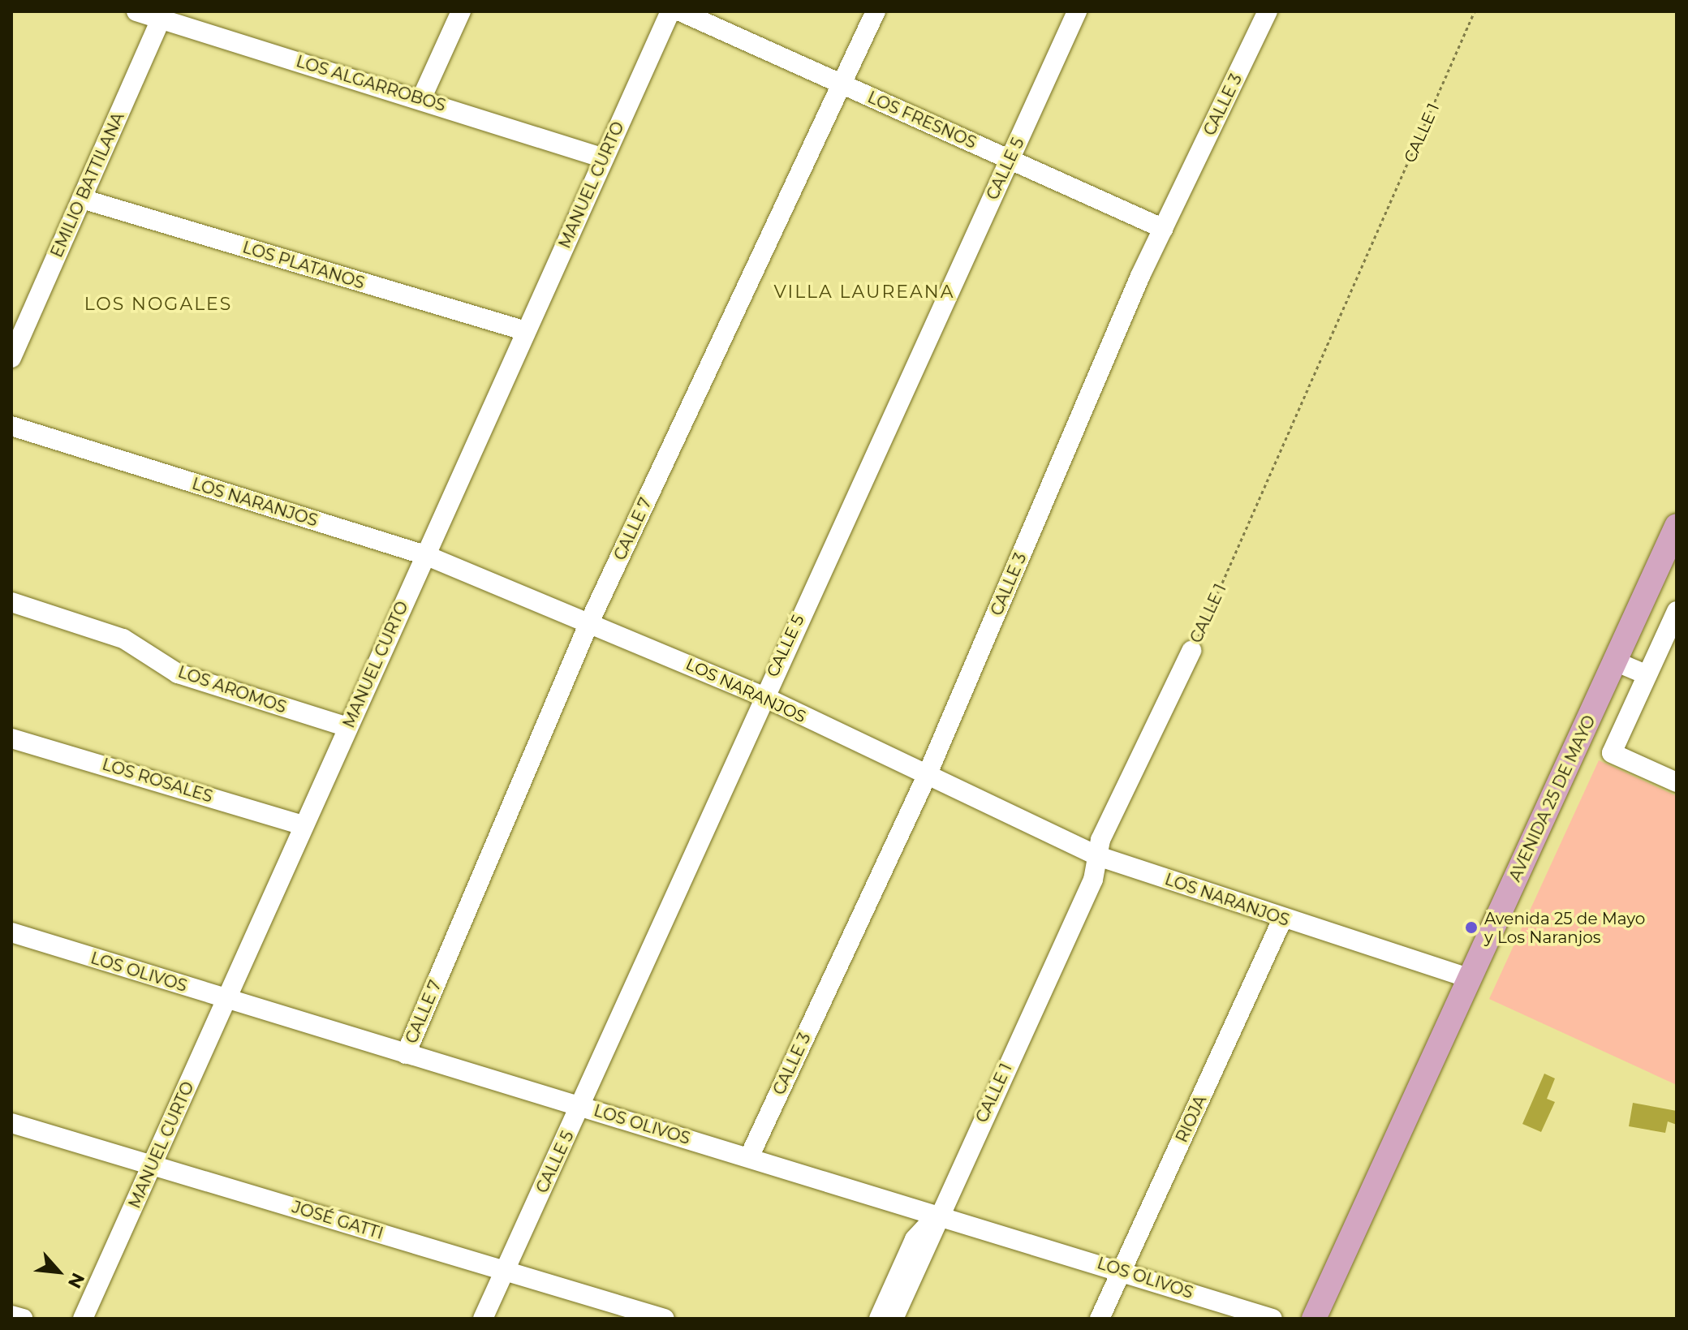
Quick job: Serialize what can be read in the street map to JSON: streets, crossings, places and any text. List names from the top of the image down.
{
  "streets": {
    "main road": ["AVENIDA 25 DE MAYO"],
    "street": [
      "LOS ALGARROBOS",
      "CALLE 3",
      "LOS FRESNOS",
      "CALLE 1",
      "CALLE 5",
      "EMILIO BATTILANA",
      "MANUEL CURTO",
      "LOS PLATANOS",
      "LOS NARANJOS",
      "CALLE 7",
      "LOS AROMOS",
      "LOS ROSALES",
      "LOS OLIVOS",
      "RIOJA",
      "JOSÉ GATTI"
    ]
  },
  "crossings": [
    ["LOS ALGARROBOS", "EMILIO BATTILANA"],
    ["LOS ALGARROBOS", "MANUEL CURTO"],
    ["CALLE 3", "LOS FRESNOS"],
    ["CALLE 3", "LOS NARANJOS"],
    ["CALLE 3", "LOS OLIVOS"],
    ["LOS FRESNOS", "CALLE 5"],
    ["LOS FRESNOS", "CALLE 7"],
    ["CALLE 1", "LOS NARANJOS"],
    ["CALLE 1", "LOS OLIVOS"],
    ["CALLE 5", "LOS NARANJOS"],
    ["CALLE 5", "LOS OLIVOS"],
    ["CALLE 5", "JOSÉ GATTI"],
    ["EMILIO BATTILANA", "LOS PLATANOS"],
    ["MANUEL CURTO", "LOS PLATANOS"],
    ["MANUEL CURTO", "LOS NARANJOS"],
    ["MANUEL CURTO", "LOS AROMOS"],
    ["MANUEL CURTO", "LOS ROSALES"],
    ["MANUEL CURTO", "LOS OLIVOS"],
    ["MANUEL CURTO", "JOSÉ GATTI"],
    ["LOS NARANJOS", "CALLE 7"],
    ["LOS NARANJOS", "AVENIDA 25 DE MAYO"],
    ["LOS NARANJOS", "RIOJA"],
    ["CALLE 7", "LOS OLIVOS"],
    ["LOS OLIVOS", "RIOJA"]
  ],
  "districts": ["VILLA LAUREANA", "LOS NOGALES"],
  "places": ["Avenida 25 de Mayo y Los Naranjos"],
  "north": "bottom right"
}
